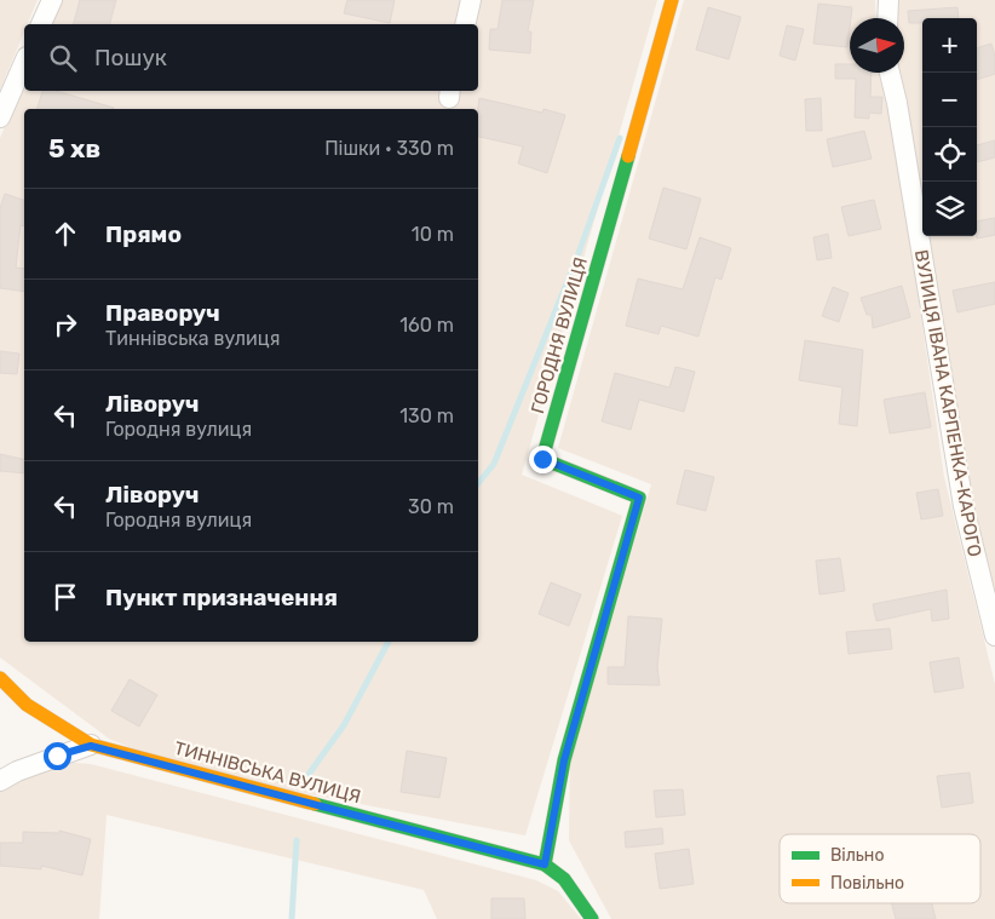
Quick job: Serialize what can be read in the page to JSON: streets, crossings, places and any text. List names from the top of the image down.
{
  "streets": {
    "street": ["ГОРОДНЯ ВУЛИЦЯ", "ВУЛИЦЯ ІВАНА КАРПЕНКА-КАРОГО", "ТИННІВСЬКА ВУЛИЦЯ"]
  },
  "crossings": [
    ["ГОРОДНЯ ВУЛИЦЯ", "ТИННІВСЬКА ВУЛИЦЯ"]
  ],
  "legend": ["Вільно", "Повільно"],
  "north": "right",
  "page": {
    "map_buttons": ["+", "−"],
    "search": "Пошук",
    "heading": ["5 хв", "Пішки · 330 m"],
    "list": [
      ["Прямо", "10 m"],
      ["Праворуч", "Тиннівська вулиця", "160 m"],
      ["Ліворуч", "Городня вулиця", "130 m"],
      ["Ліворуч", "Городня вулиця", "30 m"],
      "Пункт призначення"
    ]
  }
}
